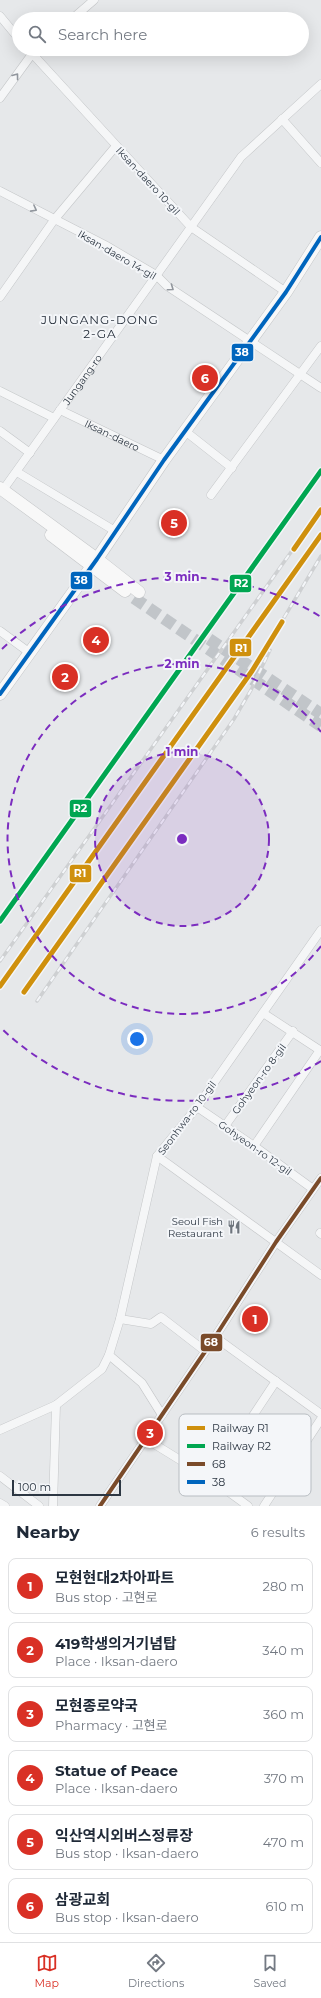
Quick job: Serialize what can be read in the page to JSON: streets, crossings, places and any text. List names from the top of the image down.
{
  "streets": {
    "street": [
      "Iksan-daero 10-gil",
      "Iksan-daero 14-gil",
      "Jungang-ro",
      "Iksan-daero",
      "Gohyeon-ro 8-gil",
      "Seonhwa-ro 10-gil",
      "Gohyeon-ro 12-gil"
    ]
  },
  "crossings": [
    ["Iksan-daero 10-gil", "Jungang-ro"],
    ["Iksan-daero 14-gil", "Jungang-ro"],
    ["Jungang-ro", "Iksan-daero"],
    ["Gohyeon-ro 8-gil", "Gohyeon-ro 12-gil"],
    ["Seonhwa-ro 10-gil", "Gohyeon-ro 12-gil"]
  ],
  "one_way": ["Iksan-daero 14-gil"],
  "districts": ["JUNGANG-DONG 2-GA"],
  "places": {
    "restaurant": ["Seoul Fish Restaurant"]
  },
  "lines": [
    "transit line 38",
    "rail line R2",
    "rail line R1",
    "transit line 68"
  ],
  "legend": [
    "Railway R1",
    "Railway R2",
    "68",
    "38"
  ],
  "scale_bar": "100 m",
  "page": {
    "search": "Search here",
    "pins": [
      "6",
      "5",
      "4",
      "2",
      "1",
      "3"
    ],
    "scale": "100 m",
    "heading": ["Nearby", "6 results"],
    "list": [
      {
        "mark": "1",
        "name": "모현현대2차아파트",
        "note": "Bus stop · 고현로",
        "value": "280 m"
      },
      {
        "mark": "2",
        "name": "419학생의거기념탑",
        "note": "Place · Iksan-daero",
        "value": "340 m"
      },
      {
        "mark": "3",
        "name": "모현종로약국",
        "note": "Pharmacy · 고현로",
        "value": "360 m"
      },
      {
        "mark": "4",
        "name": "Statue of Peace",
        "note": "Place · Iksan-daero",
        "value": "370 m"
      },
      {
        "mark": "5",
        "name": "익산역시외버스정류장",
        "note": "Bus stop · Iksan-daero",
        "value": "470 m"
      },
      {
        "mark": "6",
        "name": "삼광교회",
        "note": "Bus stop · Iksan-daero",
        "value": "610 m"
      }
    ],
    "nav": ["Map", "Directions", "Saved"]
  },
  "rings": ["3 min", "2 min", "1 min"]
}
